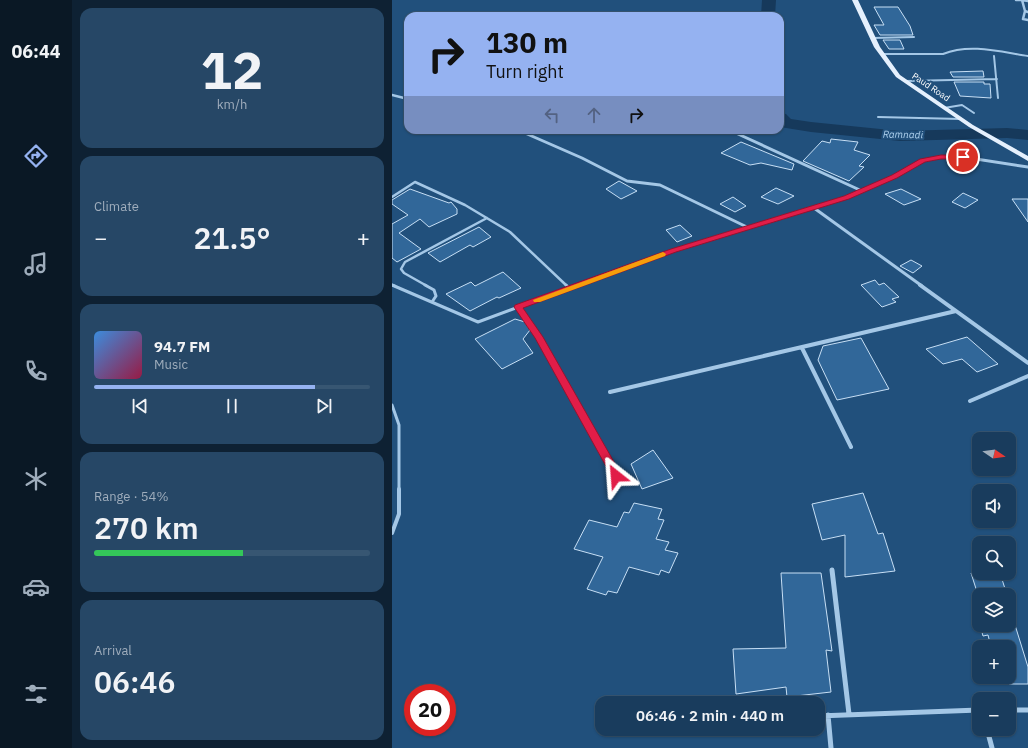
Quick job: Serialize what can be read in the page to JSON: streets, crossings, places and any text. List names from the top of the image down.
{
  "streets": {
    "main road": ["Paud Road"]
  },
  "water": ["Ramnadi"],
  "north": "right",
  "page": {
    "tabs": "06:44",
    "tile": [
      ["12", "km/h"],
      "Climate",
      ["Range · 54%", "270 km"],
      ["Arrival", "06:46"]
    ],
    "turn": ["130 m", "Turn right"],
    "heat": ["−", "21.5°", "+"],
    "song": ["94.7 FM", "Music"],
    "map_buttons": ["+", "−"],
    "limit": "20",
    "trip": "06:46 · 2 min · 440 m"
  }
}
